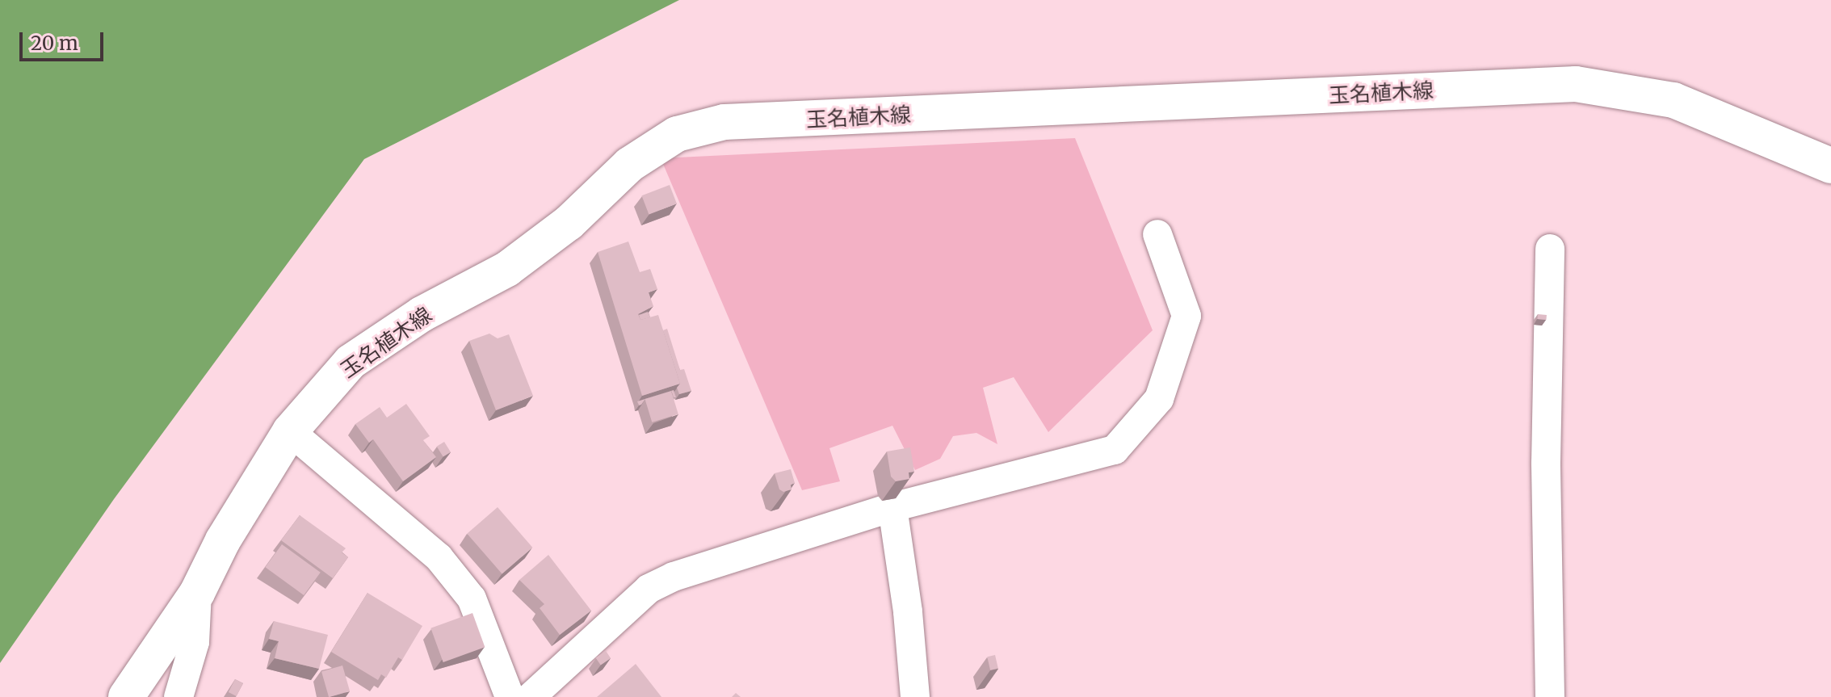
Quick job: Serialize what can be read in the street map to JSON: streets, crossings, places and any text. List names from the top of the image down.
{
  "streets": {
    "main road": ["玉名植木線"]
  },
  "scale_bar": "20 m"
}
